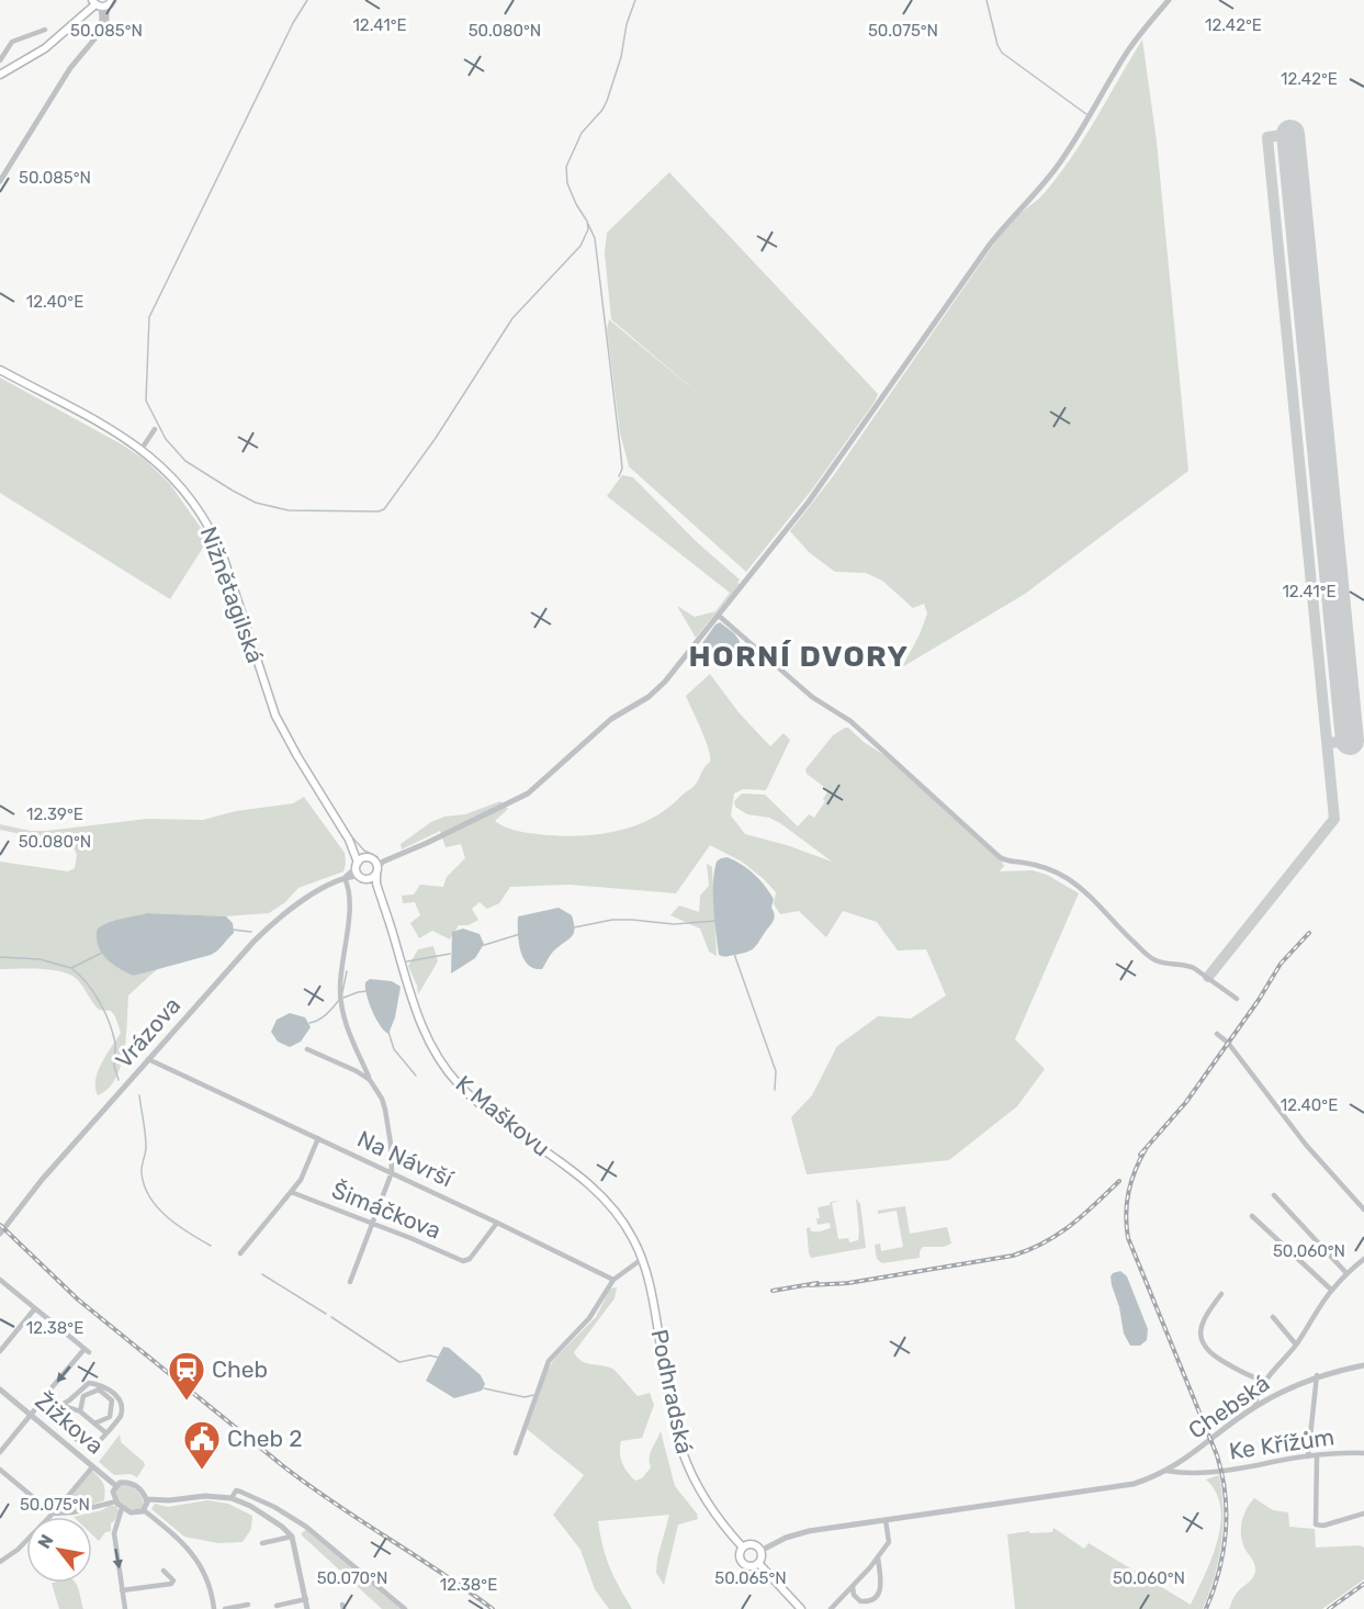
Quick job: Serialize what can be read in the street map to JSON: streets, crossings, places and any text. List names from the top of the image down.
{
  "streets": {
    "main road": ["Nižnětagilská", "K Maškovu", "Podhradská"],
    "street": [
      "Vrázova",
      "Na Návrší",
      "Šimáčkova",
      "Chebská",
      "Žižkova",
      "Ke Křížům"
    ]
  },
  "crossings": [
    ["Nižnětagilská", "Vrázova"],
    ["Nižnětagilská", "K Maškovu"],
    ["Vrázova", "Na Návrší"],
    ["K Maškovu", "Podhradská"],
    ["Na Návrší", "Šimáčkova"],
    ["Chebská", "Ke Křížům"]
  ],
  "districts": ["HORNÍ DVORY"],
  "places": {
    "station": ["Cheb"],
    "public building": ["Cheb 2"]
  },
  "north": "top left",
  "coordinates": [
    "12.42°E",
    "12.41°E",
    "50.080°N",
    "50.075°N",
    "50.085°N",
    "12.40°E",
    "12.39°E",
    "50.060°N",
    "12.38°E",
    "50.070°N",
    "50.065°N"
  ]
}
